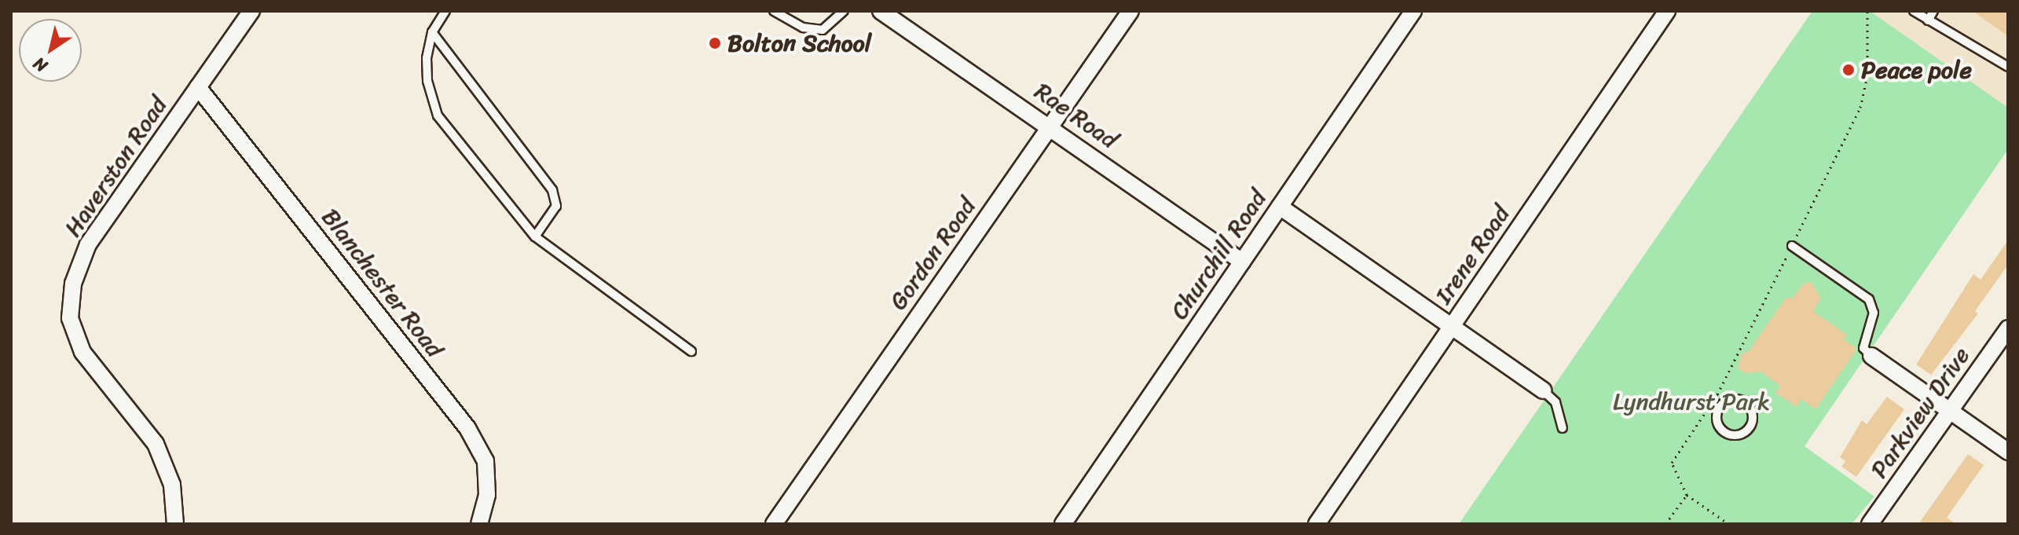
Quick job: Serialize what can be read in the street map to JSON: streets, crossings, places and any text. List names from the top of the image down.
{
  "streets": {
    "street": [
      "Rae Road",
      "Haverston Road",
      "Gordon Road",
      "Churchill Road",
      "Irene Road",
      "Blanchester Road",
      "Parkview Drive"
    ]
  },
  "crossings": [
    ["Rae Road", "Gordon Road"],
    ["Rae Road", "Churchill Road"],
    ["Haverston Road", "Blanchester Road"]
  ],
  "parks": ["Lyndhurst Park"],
  "places": ["Bolton School", "Peace pole"],
  "north": "bottom left"
}
